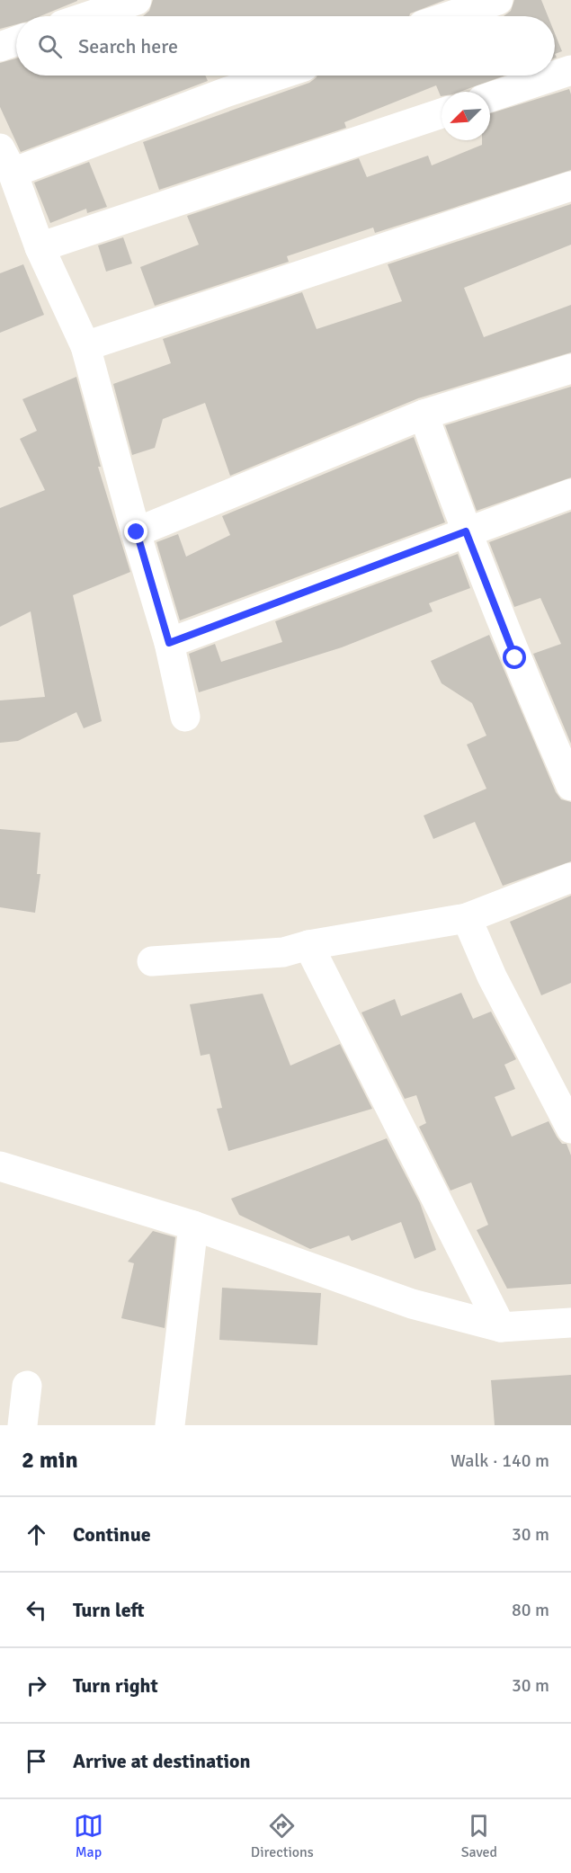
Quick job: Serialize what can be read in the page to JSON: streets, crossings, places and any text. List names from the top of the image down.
{
  "north": "bottom left",
  "page": {
    "search": "Search here",
    "heading": ["2 min", "Walk · 140 m"],
    "list": [
      ["Continue", "30 m"],
      ["Turn left", "80 m"],
      ["Turn right", "30 m"],
      "Arrive at destination"
    ],
    "nav": ["Map", "Directions", "Saved"]
  }
}
